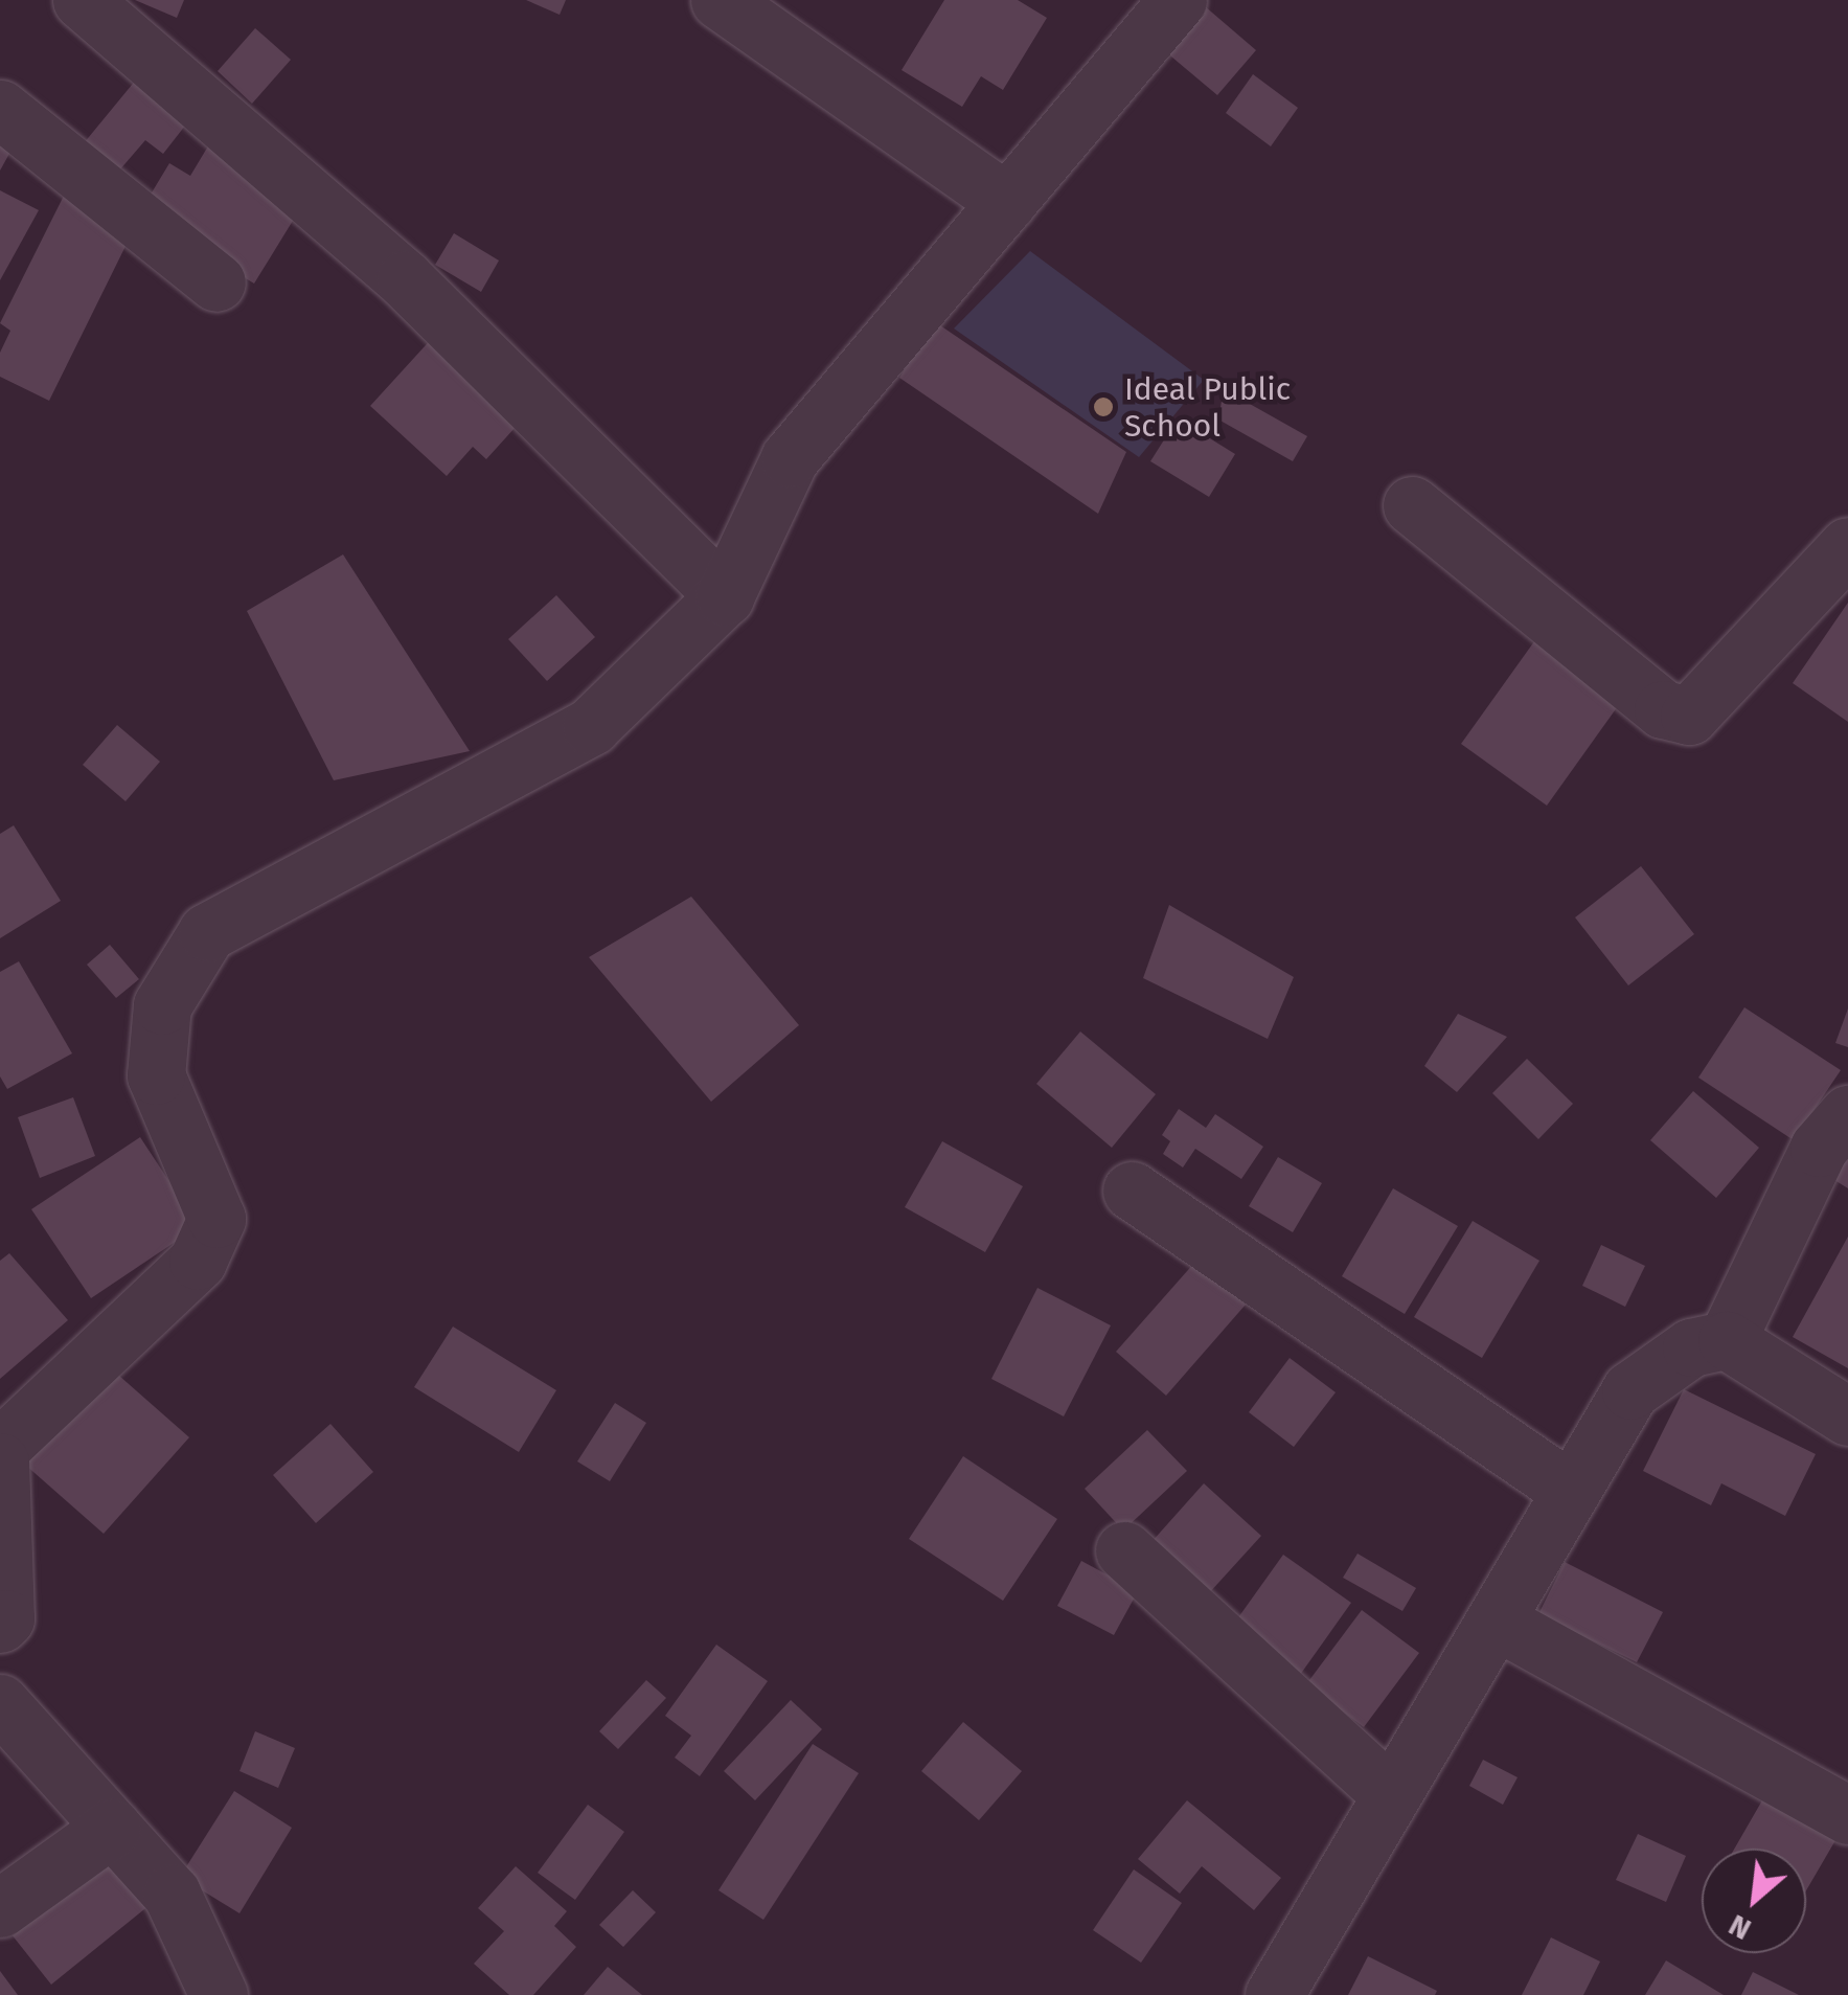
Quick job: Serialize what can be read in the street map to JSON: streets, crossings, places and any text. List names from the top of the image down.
{
  "places": ["Ideal Public School"],
  "north": "bottom left"
}
